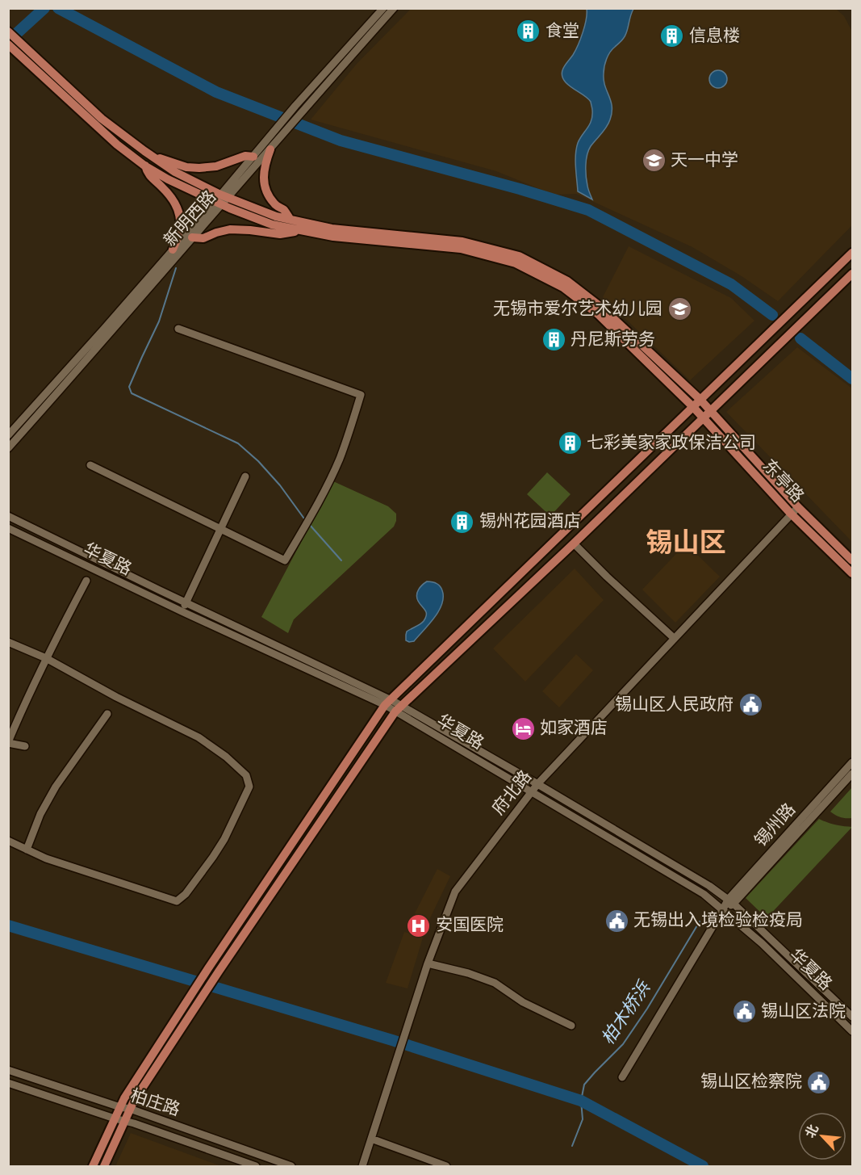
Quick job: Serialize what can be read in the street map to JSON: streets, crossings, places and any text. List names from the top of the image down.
{
  "streets": {
    "main road": ["东亭路"],
    "street": [
      "新明西路",
      "华夏路",
      "府北路",
      "锡州路",
      "柏庄路"
    ]
  },
  "crossings": [
    ["新明西路", "东亭路"],
    ["东亭路", "府北路"],
    ["华夏路", "府北路"],
    ["华夏路", "锡州路"]
  ],
  "districts": ["锡山区"],
  "water": ["柏木桥浜"],
  "places": {
    "building": [
      "食堂",
      "信息楼",
      "丹尼斯劳务",
      "七彩美家家政保洁公司",
      "锡州花园酒店"
    ],
    "school or university": ["天一中学", "无锡市爱尔艺术幼儿园"],
    "public building": [
      "锡山区人民政府",
      "无锡出入境检验检疫局",
      "锡山区法院",
      "锡山区检察院"
    ],
    "hotel": ["如家酒店"],
    "hospital": ["安国医院"]
  },
  "north": "top left"
}
